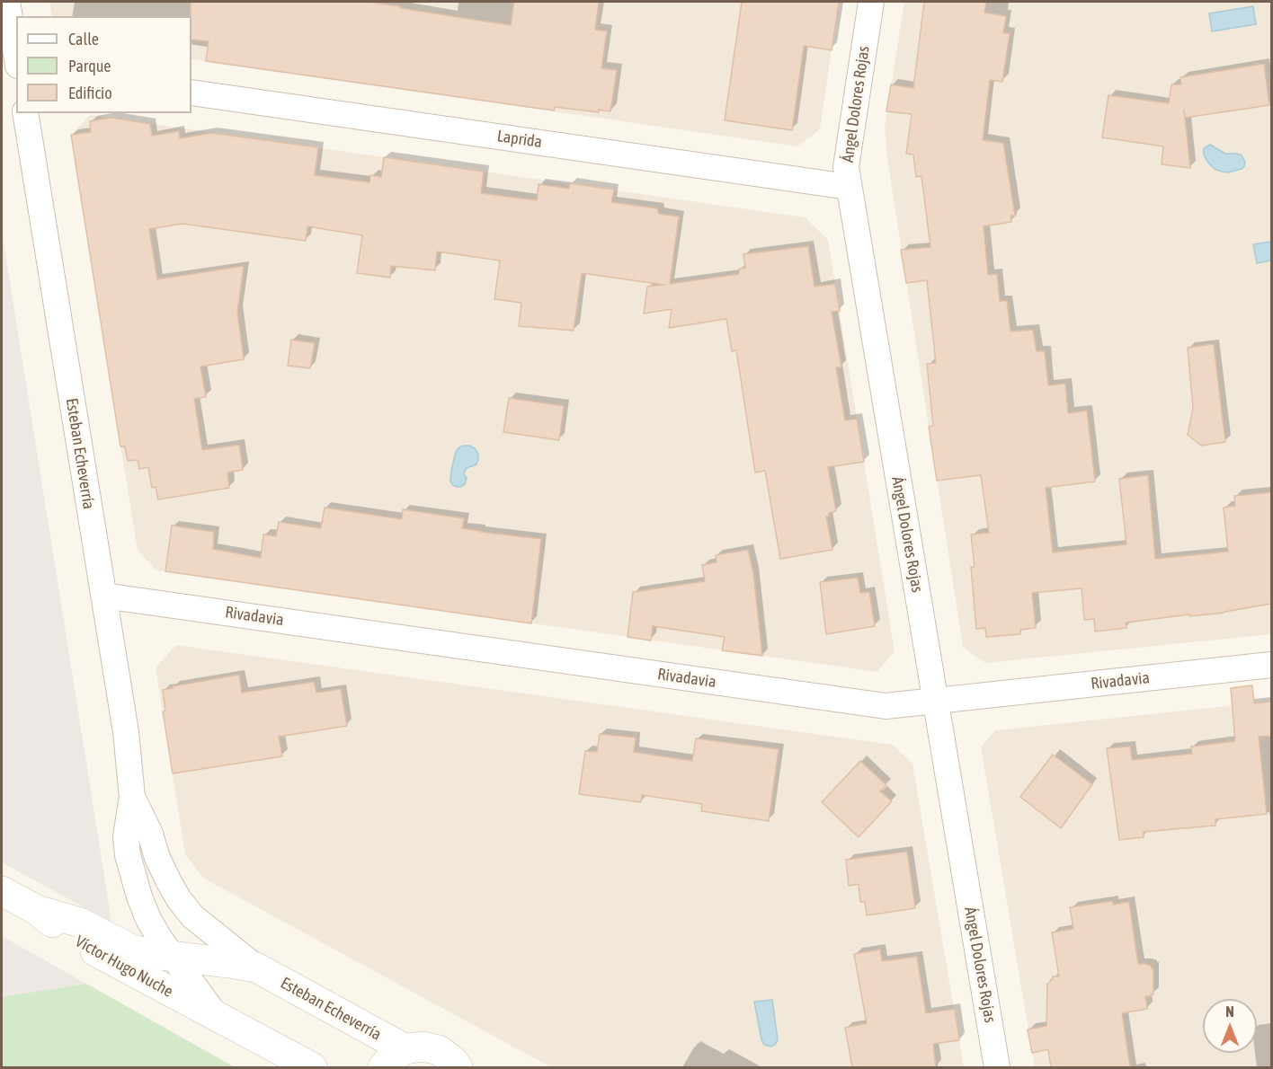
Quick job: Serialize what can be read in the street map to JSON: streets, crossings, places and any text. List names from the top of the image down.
{
  "streets": {
    "street": [
      "Ángel Dolores Rojas",
      "Laprida",
      "Esteban Echeverría",
      "Rivadavia",
      "Víctor Hugo Nuche"
    ]
  },
  "crossings": [
    ["Ángel Dolores Rojas", "Laprida"],
    ["Ángel Dolores Rojas", "Rivadavia"],
    ["Esteban Echeverría", "Rivadavia"],
    ["Esteban Echeverría", "Víctor Hugo Nuche"]
  ],
  "legend": ["Calle", "Parque", "Edificio"],
  "north": "top"
}
